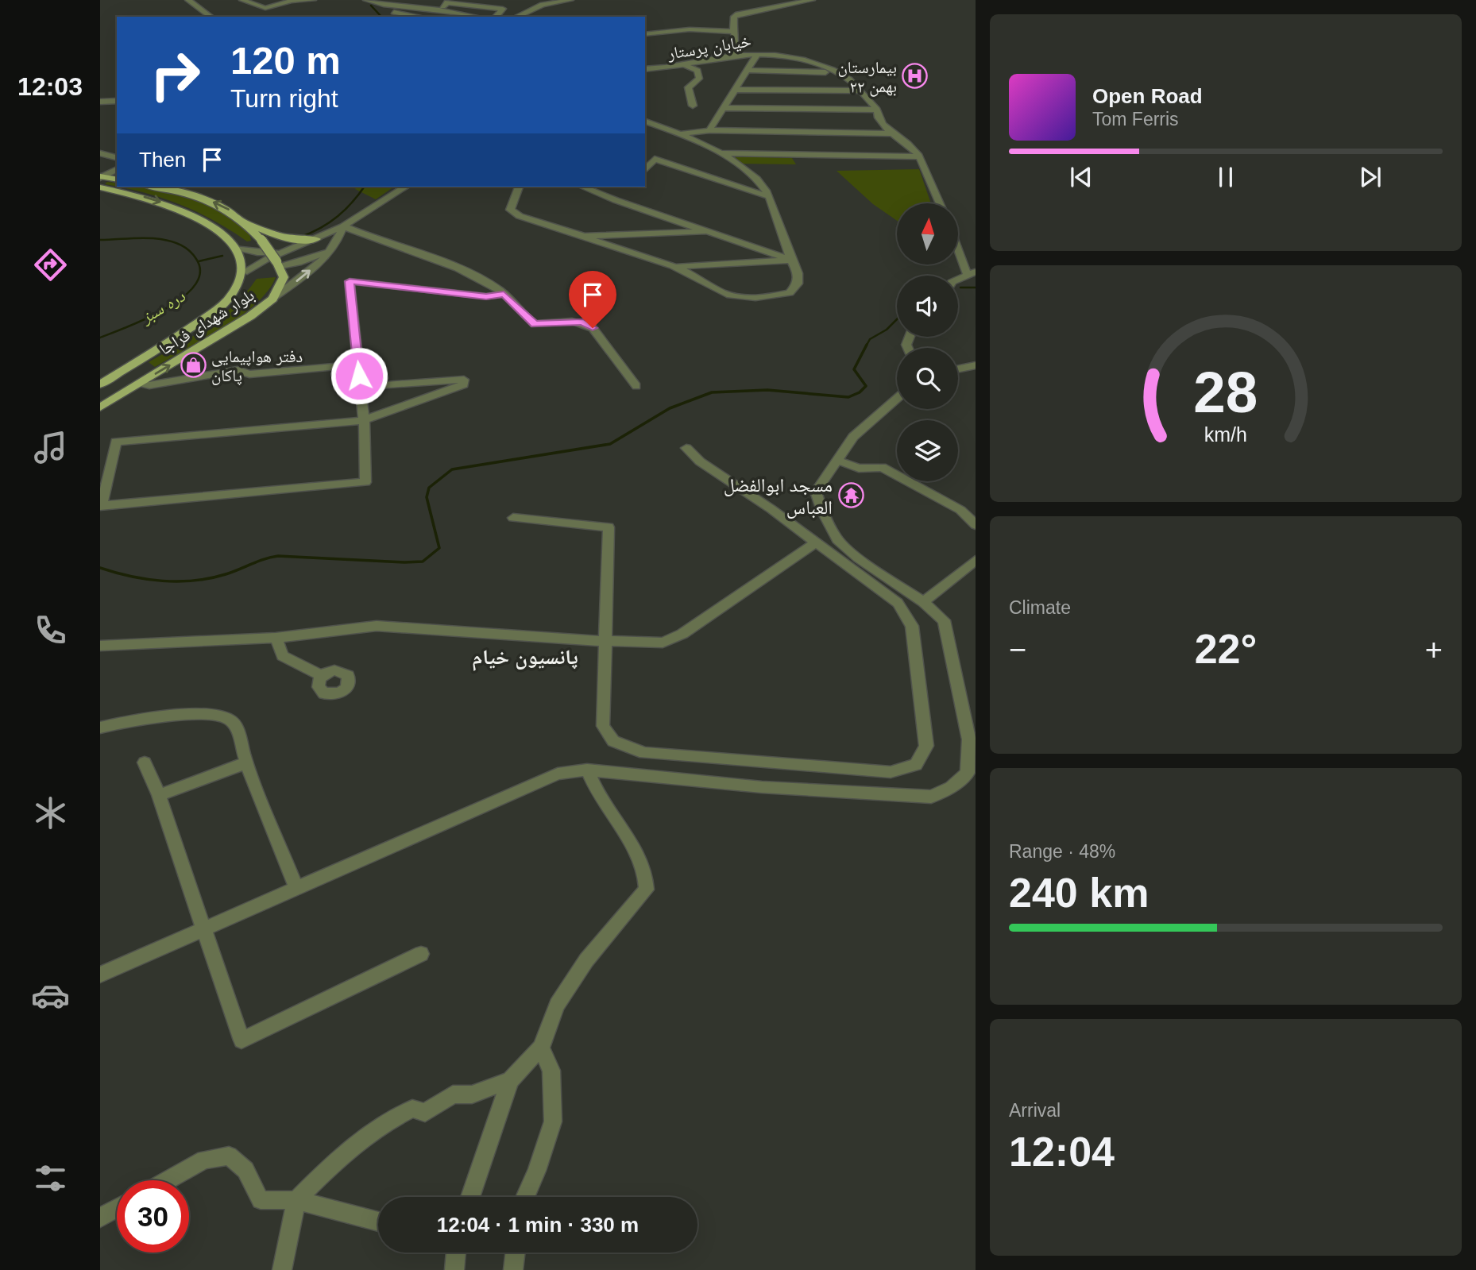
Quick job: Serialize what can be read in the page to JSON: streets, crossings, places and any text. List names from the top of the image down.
{
  "streets": {
    "main road": ["بلوار شهدای فراجا"],
    "street": ["خیابان پرستار"]
  },
  "districts": ["پانسیون خیام"],
  "water": ["دره سبز"],
  "places": {
    "hospital": ["بیمارستان ۲۲ بهمن"],
    "shop": ["دفتر هواپیمایی پاکان"],
    "temple": ["مسجد ابوالفضل العباس"]
  },
  "north": "top",
  "page": {
    "tabs": "12:03",
    "turn": ["120 m", "Turn right"],
    "song": ["Open Road", "Tom Ferris"],
    "then": "Then",
    "tile": [
      "Climate",
      ["Range · 48%", "240 km"],
      ["Arrival", "12:04"]
    ],
    "heat": ["−", "22°", "+"],
    "limit": "30",
    "trip": "12:04 · 1 min · 330 m",
    "gauge": ["28", "km/h"]
  }
}
